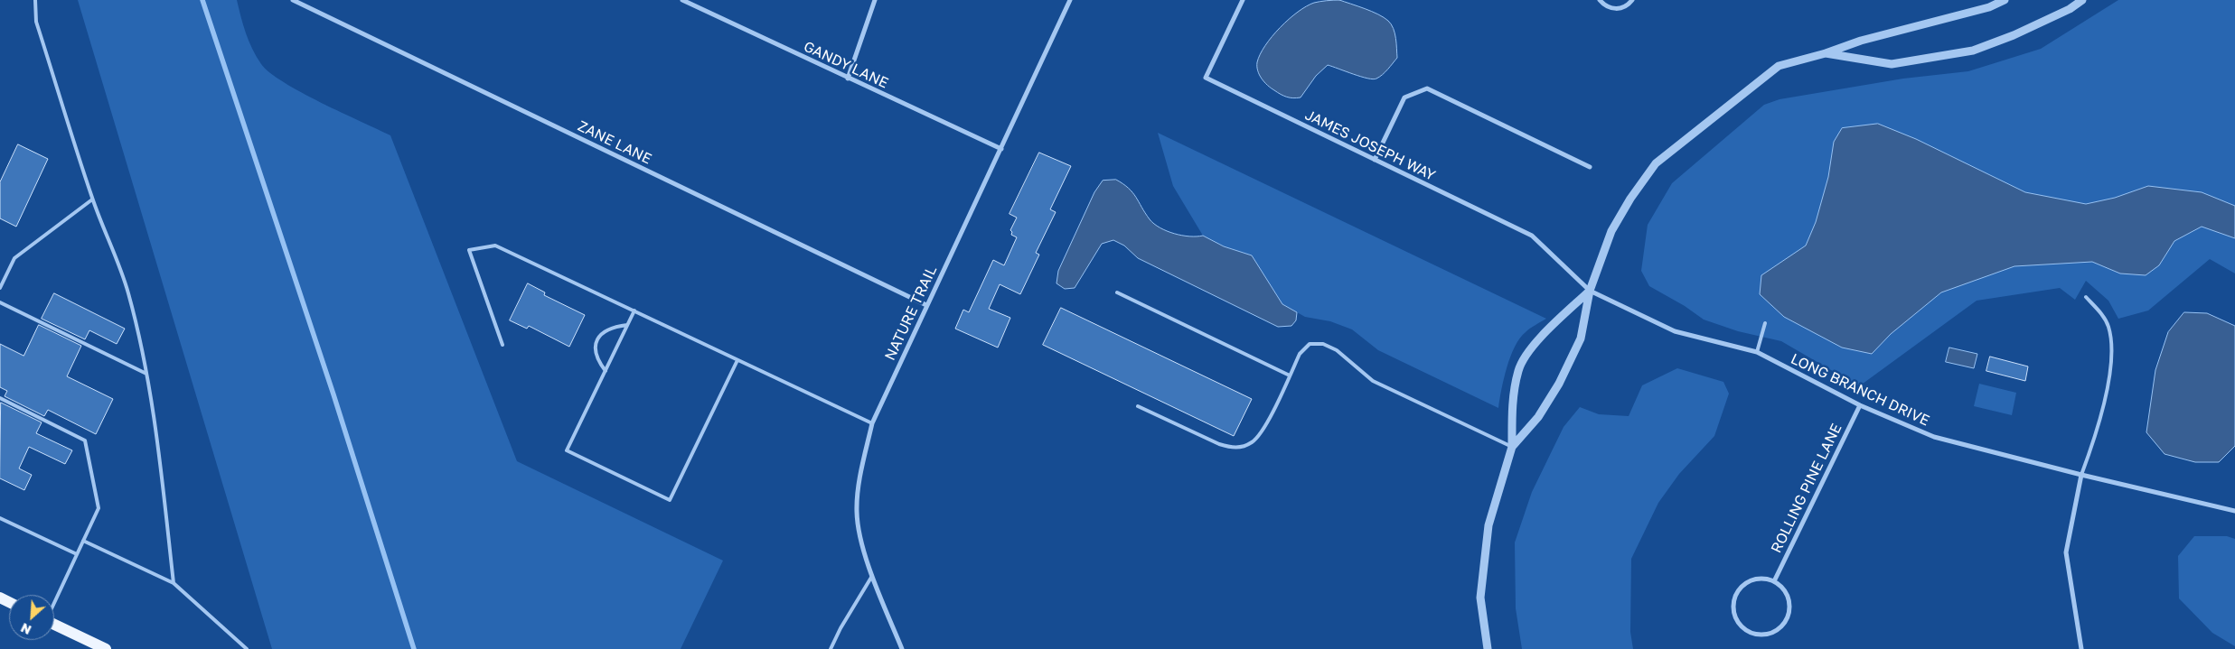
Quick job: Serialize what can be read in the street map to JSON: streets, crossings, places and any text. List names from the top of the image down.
{
  "streets": {
    "street": [
      "GANDY LANE",
      "ZANE LANE",
      "JAMES JOSEPH WAY",
      "NATURE TRAIL",
      "LONG BRANCH DRIVE",
      "ROLLING PINE LANE"
    ]
  },
  "crossings": [
    ["GANDY LANE", "NATURE TRAIL"],
    ["ZANE LANE", "NATURE TRAIL"],
    ["JAMES JOSEPH WAY", "LONG BRANCH DRIVE"],
    ["LONG BRANCH DRIVE", "ROLLING PINE LANE"]
  ],
  "north": "bottom left"
}
